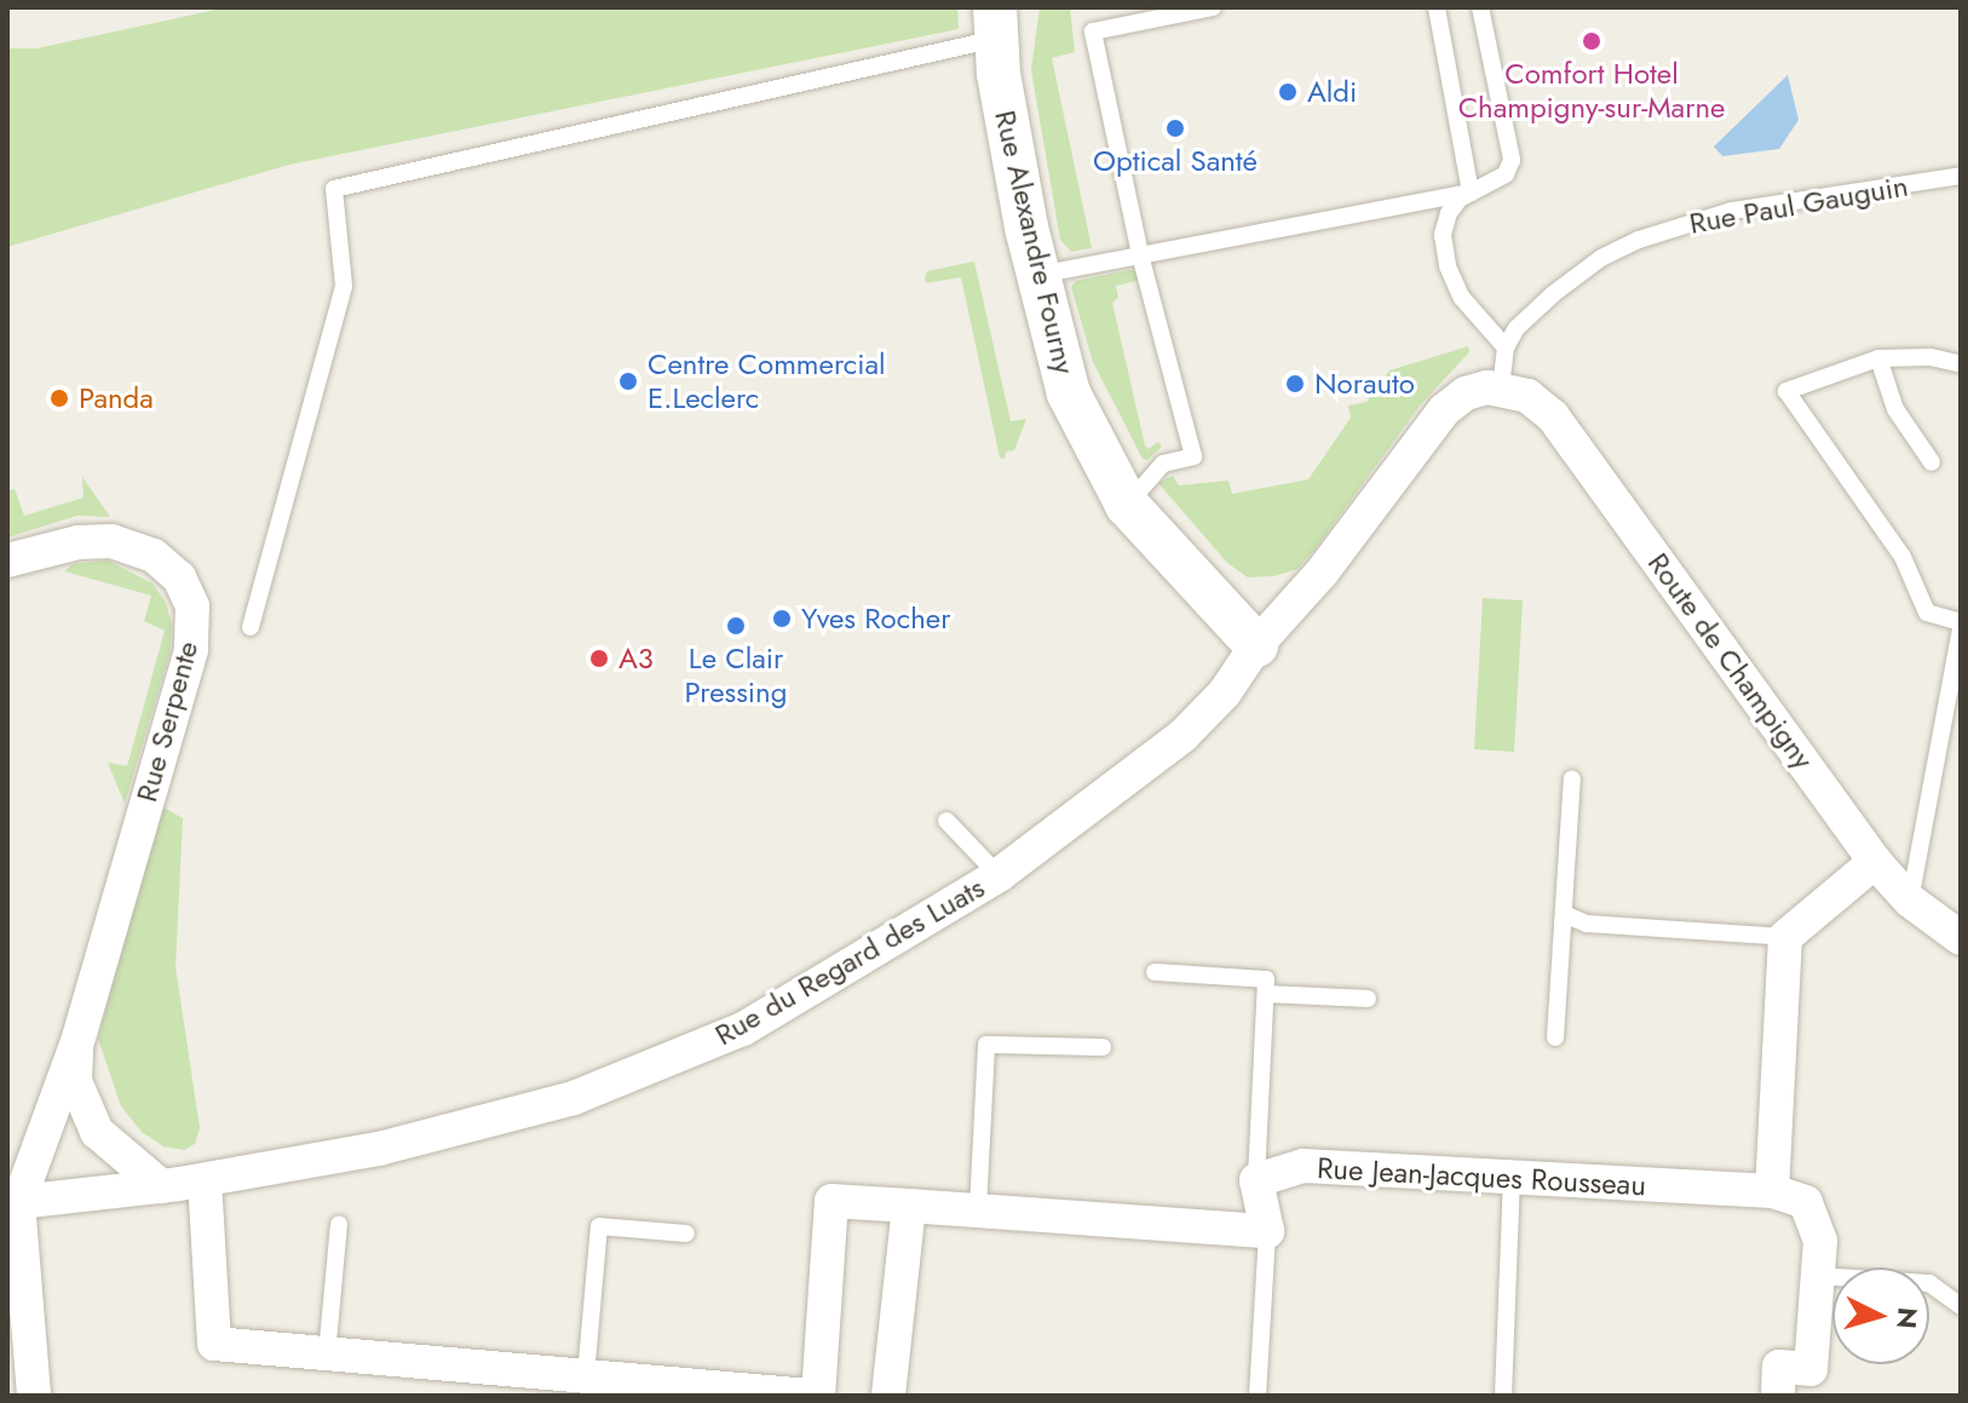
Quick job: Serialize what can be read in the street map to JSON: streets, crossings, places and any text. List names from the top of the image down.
{
  "streets": {
    "street": [
      "Rue Alexandre Fourny",
      "Route de Champigny",
      "Rue Serpente",
      "Rue du Regard des Luats",
      "Rue Jean-Jacques Rousseau"
    ],
    "lane": ["Rue Paul Gauguin"]
  },
  "crossings": [
    ["Rue Alexandre Fourny", "Rue du Regard des Luats"],
    ["Route de Champigny", "Rue du Regard des Luats"],
    ["Rue Serpente", "Rue du Regard des Luats"]
  ],
  "places": [
    "Comfort Hotel Champigny-sur-Marne",
    "Aldi",
    "Optical Santé",
    "Centre Commercial E.Leclerc",
    "Norauto",
    "Panda",
    "Yves Rocher",
    "Le Clair Pressing",
    "A3"
  ],
  "north": "right"
}
